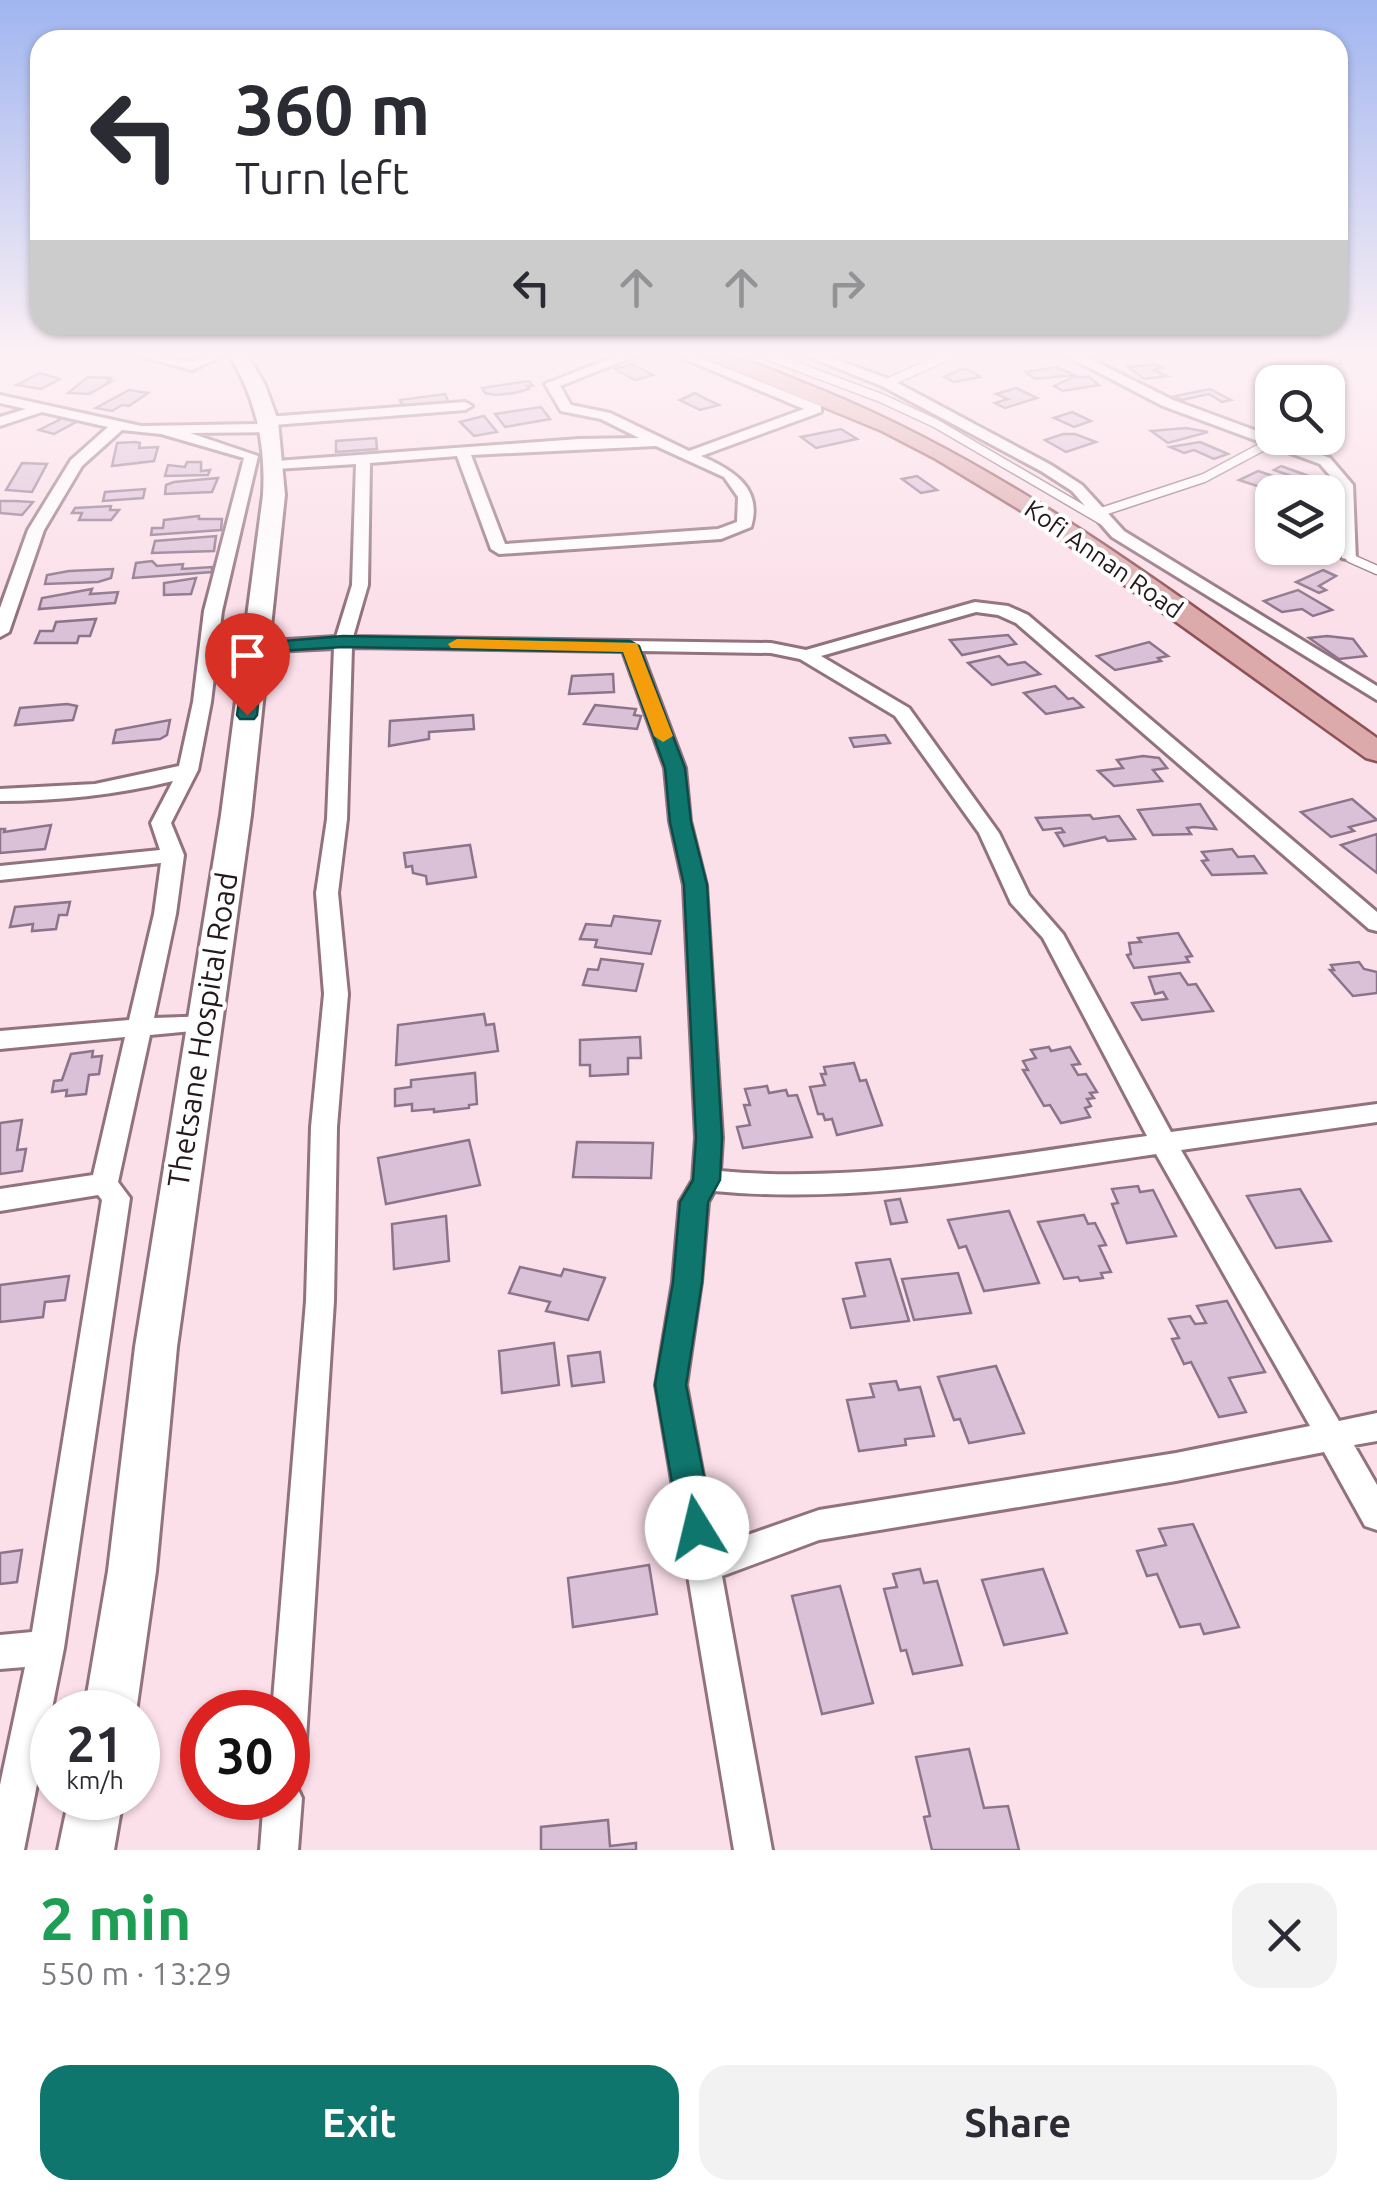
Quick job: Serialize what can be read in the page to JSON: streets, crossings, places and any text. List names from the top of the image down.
{
  "streets": {
    "main road": ["Kofi Annan Road", "Thetsane Hospital Road"]
  },
  "page": {
    "turn": ["360 m", "Turn left"],
    "speed": "21 km/h",
    "limit": "30",
    "heading": ["2 min", "550 m · 13:29"],
    "buttons": ["Exit", "Share"]
  }
}
